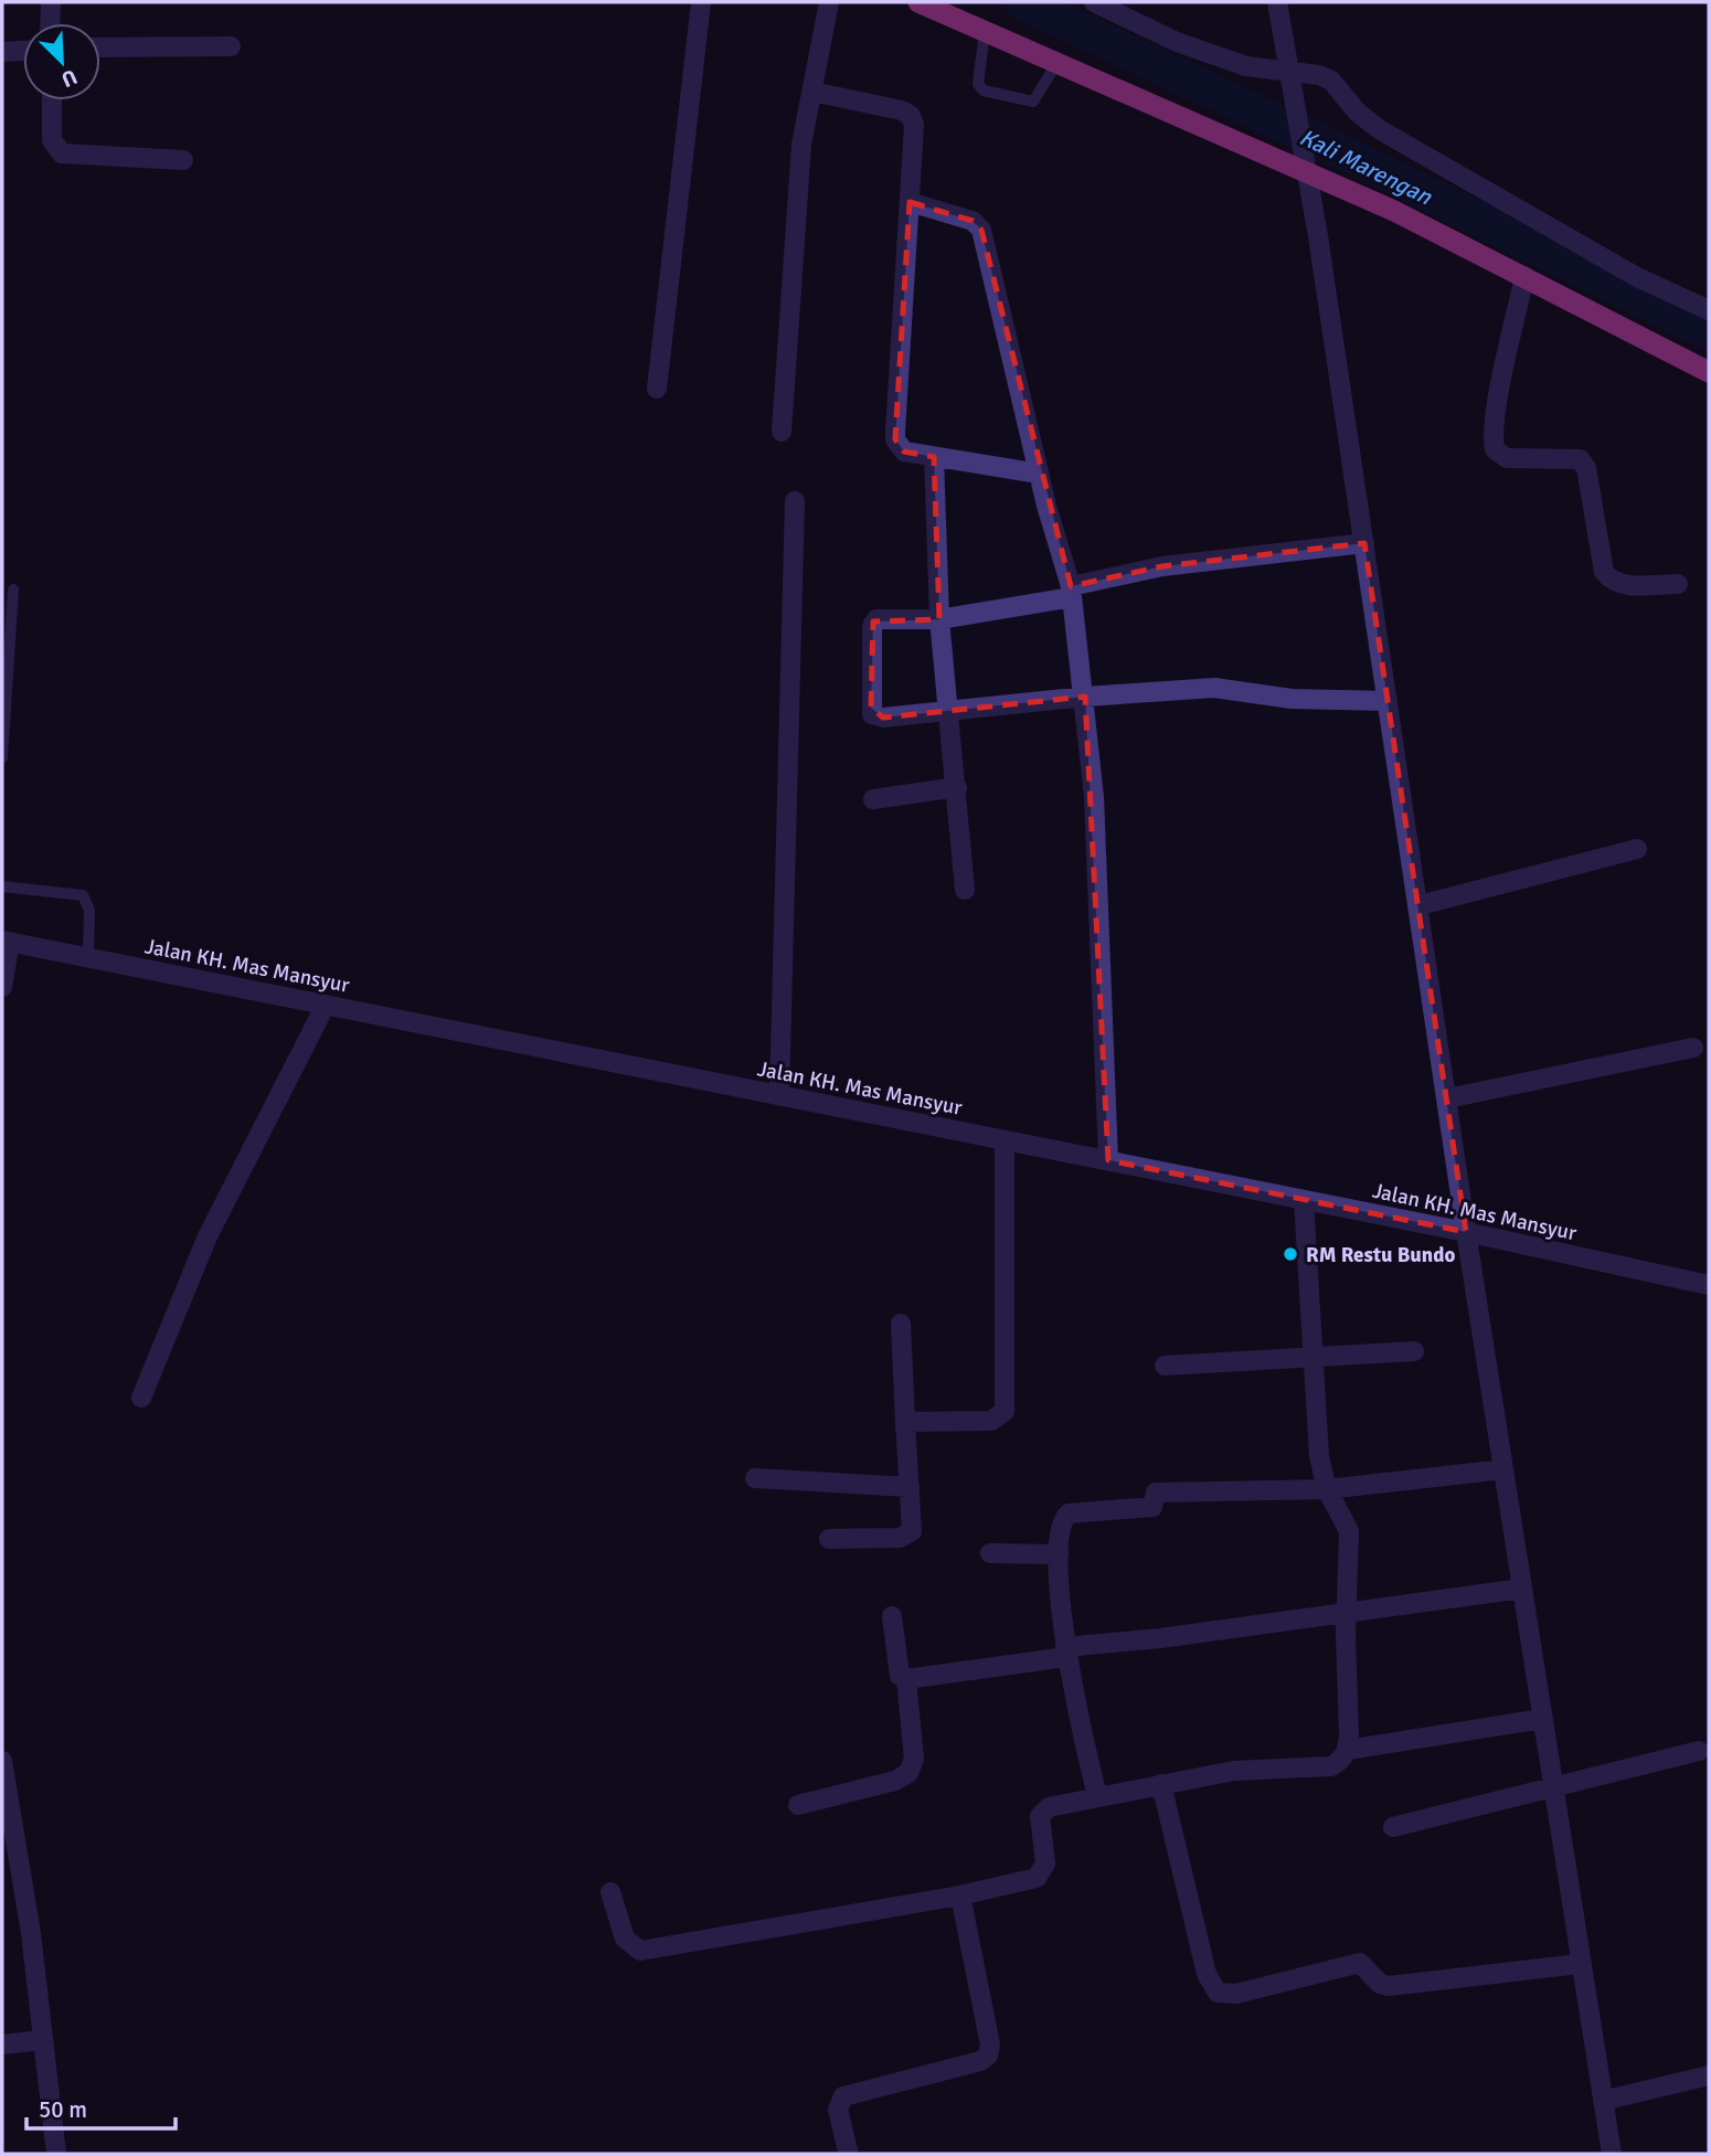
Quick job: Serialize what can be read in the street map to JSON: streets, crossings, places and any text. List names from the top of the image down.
{
  "streets": {
    "street": ["Jalan KH. Mas Mansyur"]
  },
  "water": ["Kali Marengan"],
  "places": ["RM Restu Bundo"],
  "scale_bar": "50 m",
  "north": "bottom right"
}
